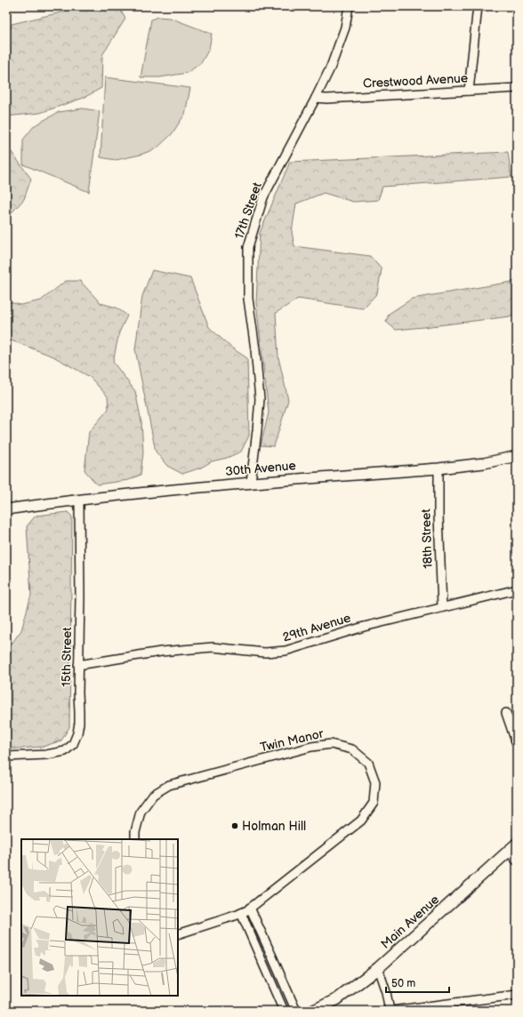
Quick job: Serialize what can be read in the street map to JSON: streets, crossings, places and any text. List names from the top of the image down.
{
  "streets": {
    "main road": ["Main Avenue"],
    "street": [
      "Crestwood Avenue",
      "17th Street",
      "30th Avenue",
      "18th Street",
      "29th Avenue",
      "15th Street",
      "Twin Manor"
    ]
  },
  "crossings": [
    ["Crestwood Avenue", "17th Street"],
    ["17th Street", "30th Avenue"],
    ["30th Avenue", "18th Street"],
    ["30th Avenue", "15th Street"],
    ["18th Street", "29th Avenue"],
    ["29th Avenue", "15th Street"]
  ],
  "places": ["Holman Hill"],
  "scale_bar": "50 m"
}
